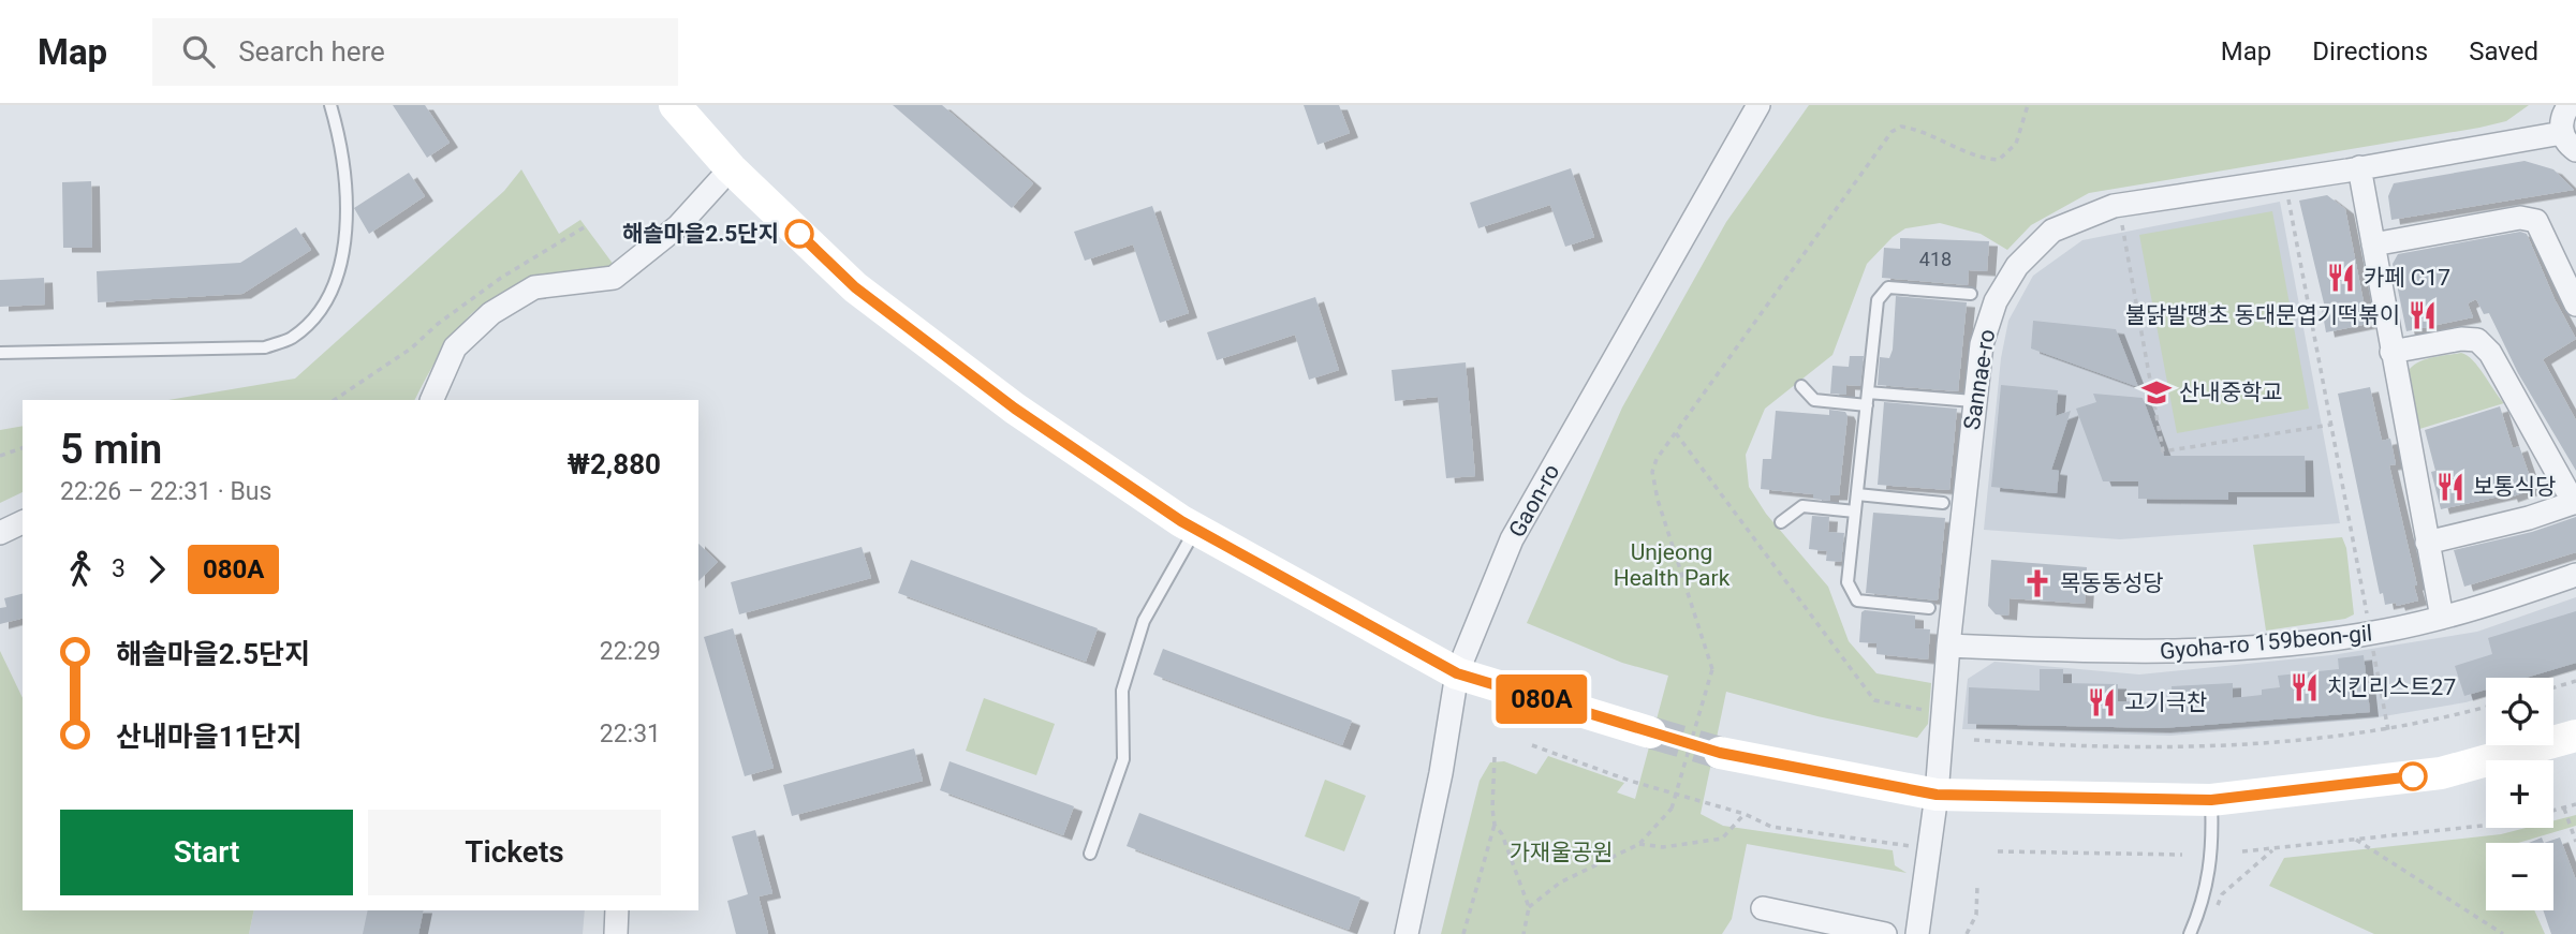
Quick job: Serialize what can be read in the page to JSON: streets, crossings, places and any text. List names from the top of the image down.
{
  "streets": {
    "street": ["Sannae-ro", "Gaon-ro", "Gyoha-ro 159beon-gil"]
  },
  "crossings": [
    ["Sannae-ro", "Gyoha-ro 159beon-gil"]
  ],
  "parks": ["Unjeong Health Park", "가재울공원"],
  "places": {
    "other": ["해솔마을2.5단지"],
    "restaurant": [
      "카페 C17",
      "불닭발땡초 동대문엽기떡볶이",
      "보통식당",
      "치킨리스트27",
      "고기극찬"
    ],
    "school or university": ["산내중학교"],
    "church": ["목동동성당"]
  },
  "lines": ["bus line 080A"],
  "house_numbers": ["418"],
  "page": {
    "header": "Map",
    "search": "Search here",
    "nav": ["Map", "Directions", "Saved"],
    "on_map": "080A",
    "heading": ["5 min", "22:26 – 22:31 · Bus", "₩2,880"],
    "legs": ["3", "080A"],
    "list": [
      {
        "name": "해솔마을2.5단지",
        "value": "22:29"
      },
      {
        "name": "산내마을11단지",
        "value": "22:31"
      }
    ],
    "map_buttons": ["+", "−"],
    "buttons": ["Start", "Tickets"]
  }
}
